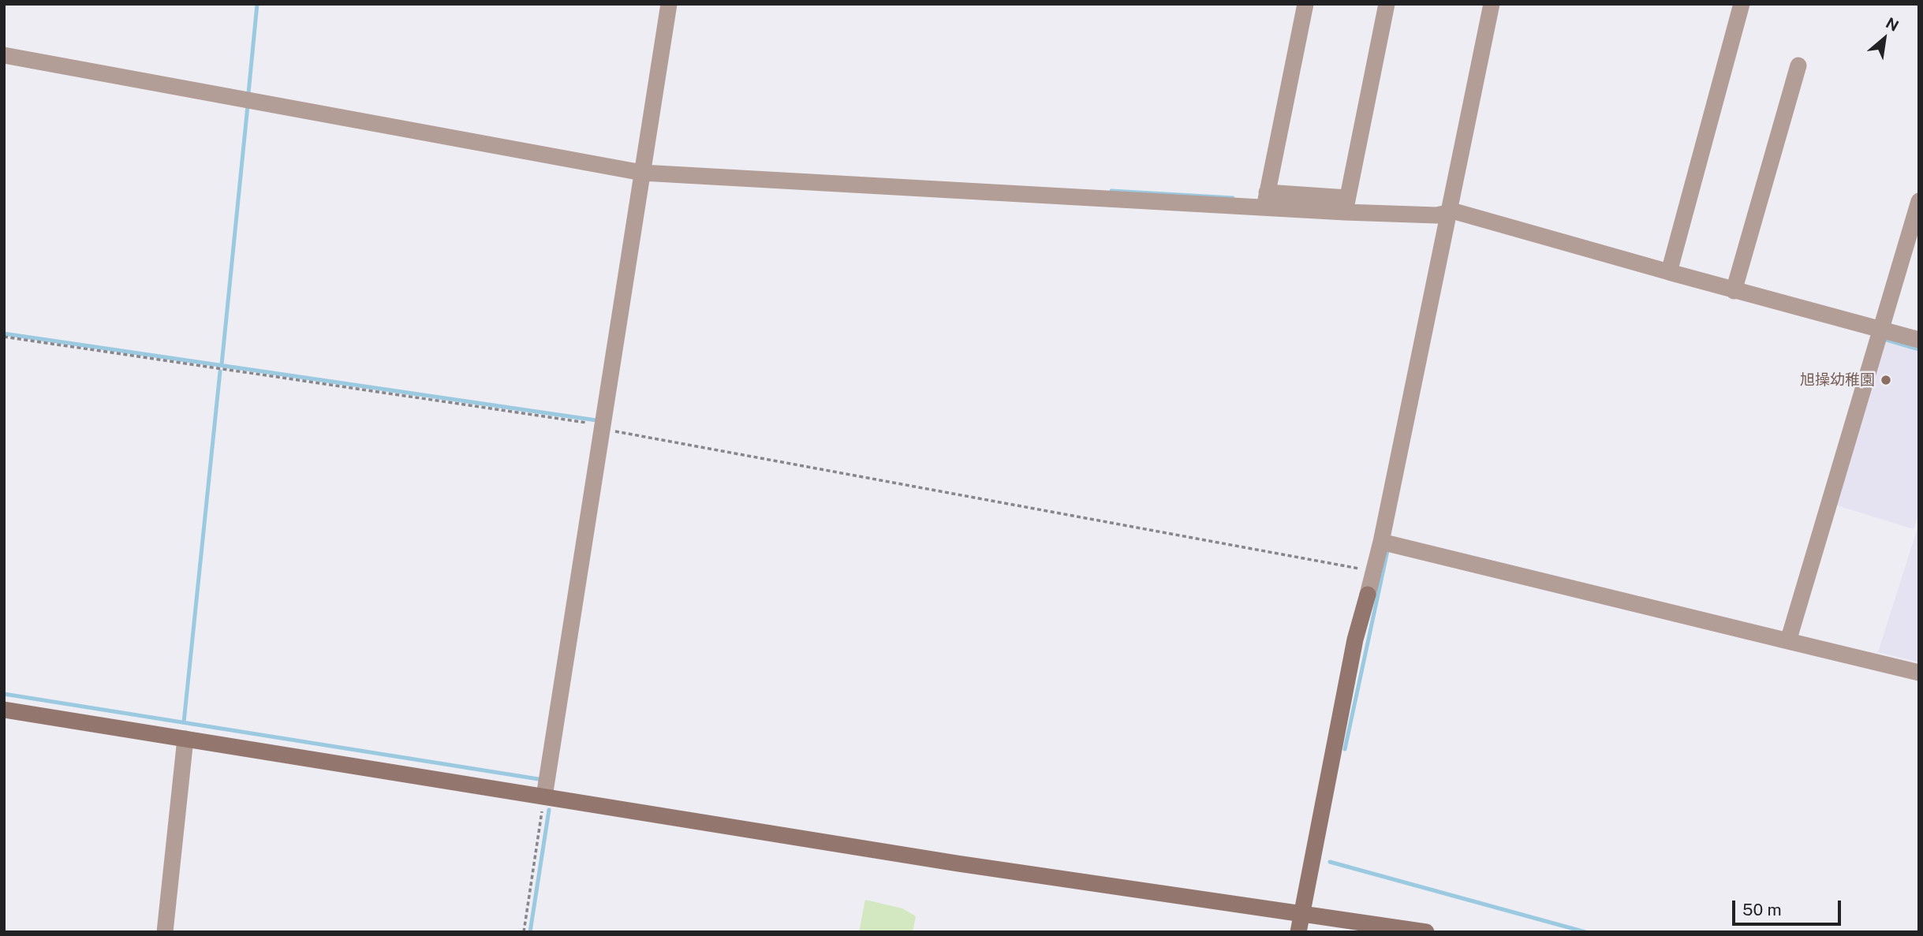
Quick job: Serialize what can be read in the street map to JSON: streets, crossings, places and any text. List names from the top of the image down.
{
  "places": ["旭操幼稚園"],
  "scale_bar": "50 m",
  "north": "top right"
}
